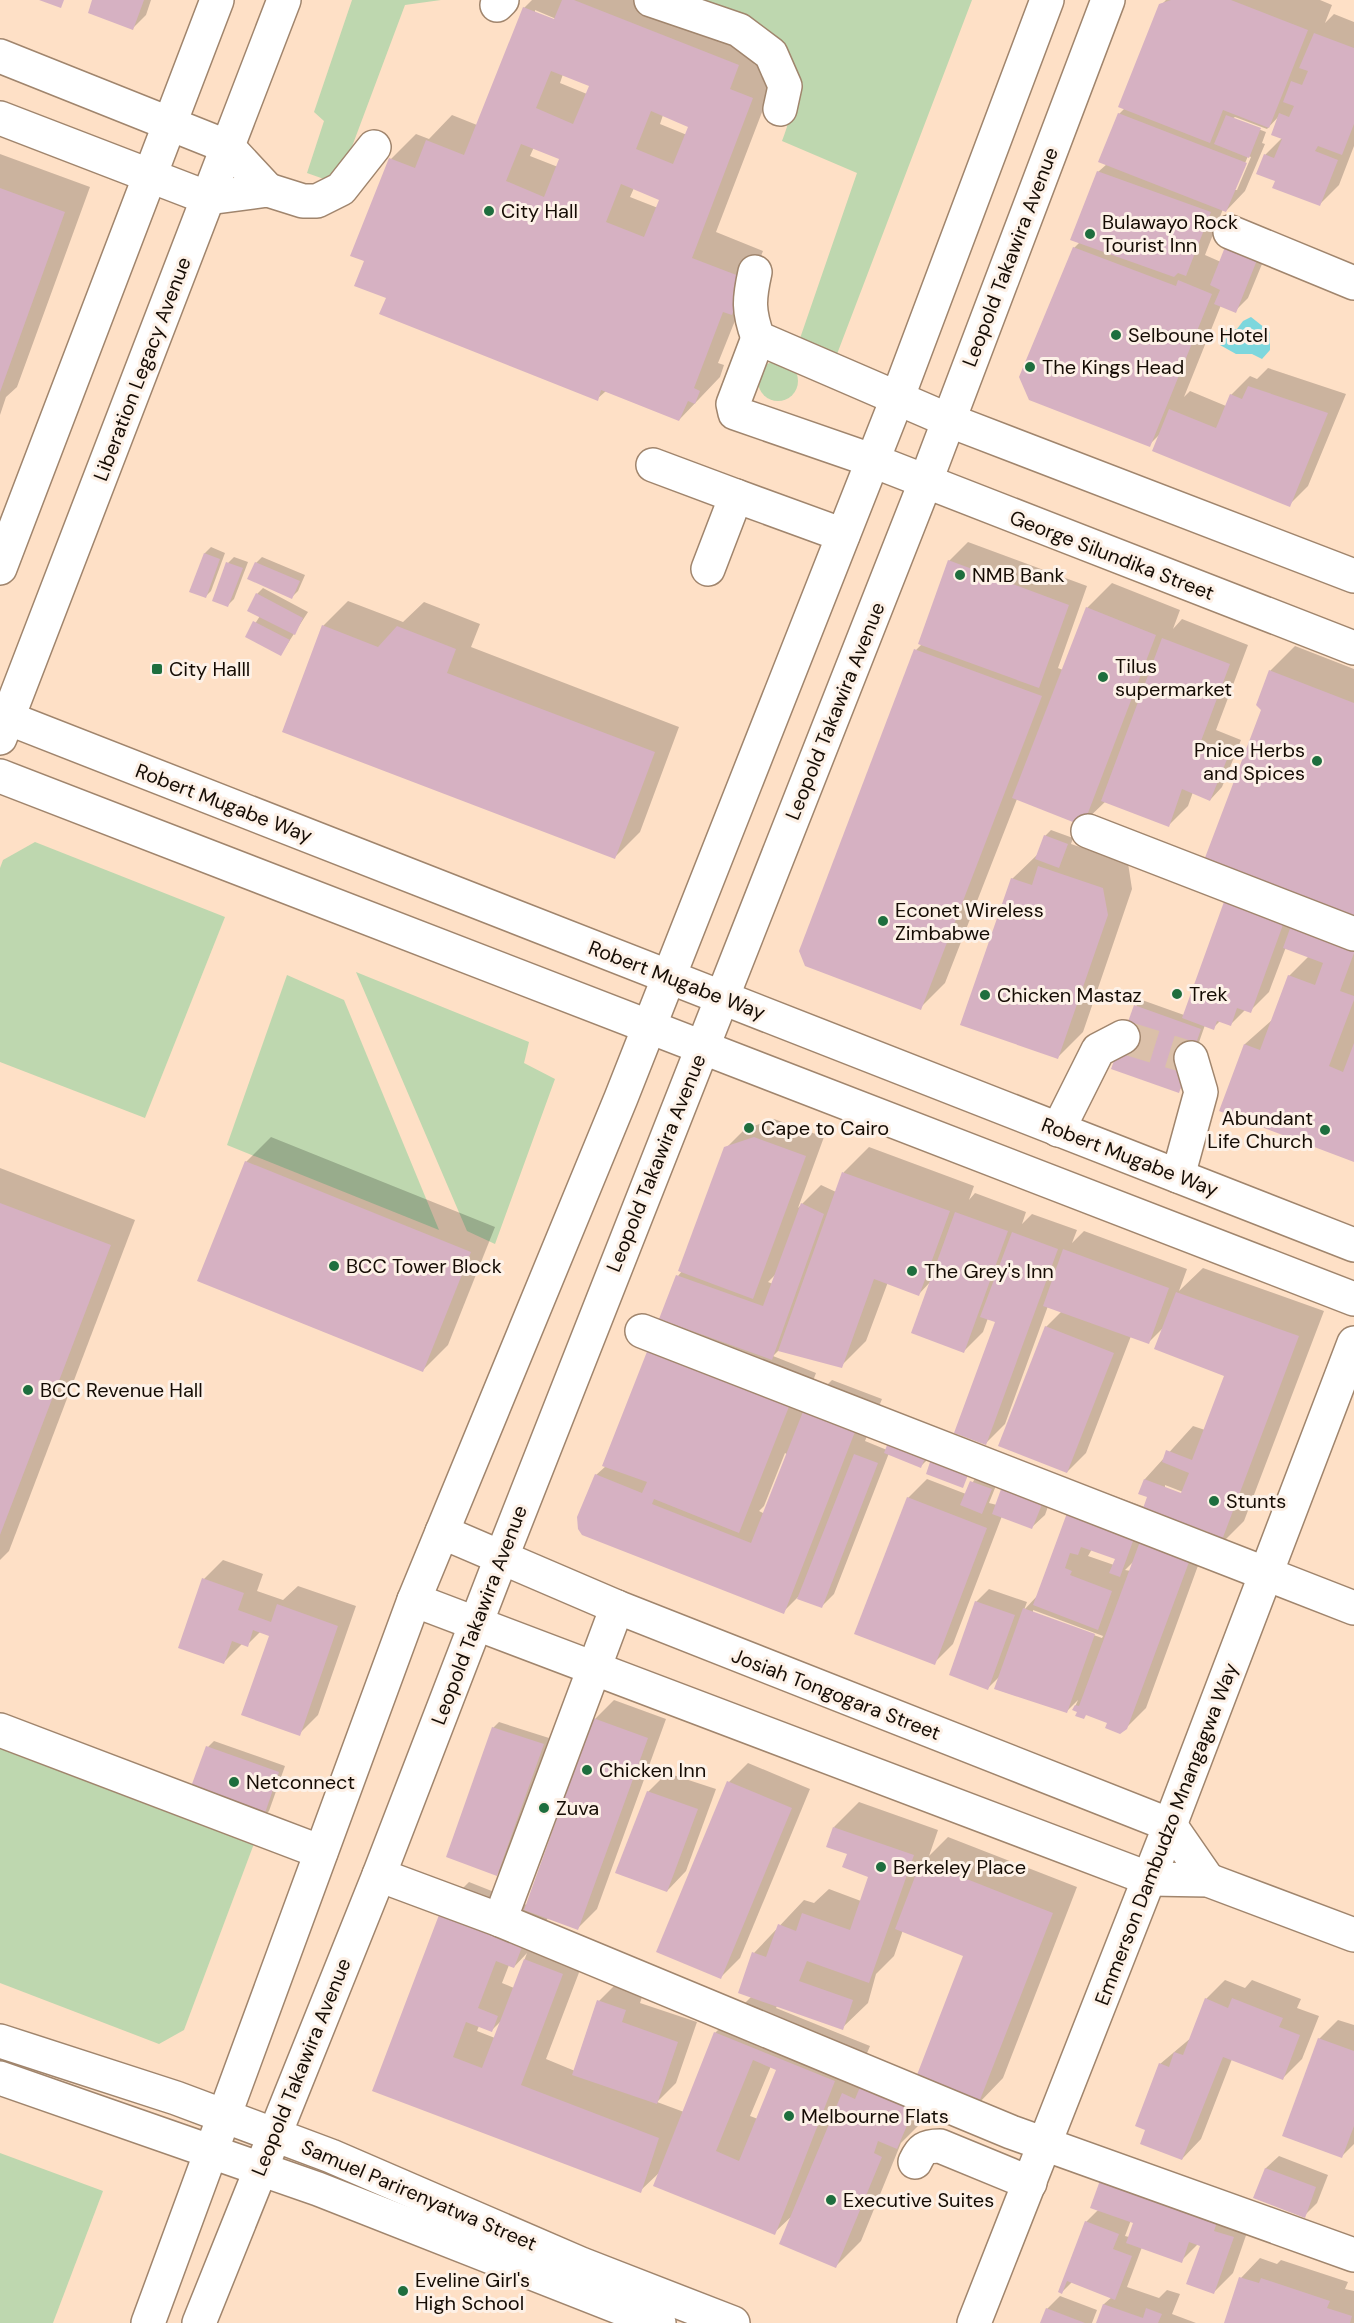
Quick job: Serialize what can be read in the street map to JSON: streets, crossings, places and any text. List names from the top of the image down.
{
  "streets": {
    "main road": [
      "Leopold Takawira Avenue",
      "Liberation Legacy Avenue",
      "George Silundika Street",
      "Robert Mugabe Way",
      "Josiah Tongogara Street",
      "Emmerson Dambudzo Mnangagwa Way",
      "Samuel Parirenyatwa Street"
    ]
  },
  "crossings": [
    ["Leopold Takawira Avenue", "George Silundika Street"],
    ["Leopold Takawira Avenue", "Robert Mugabe Way"],
    ["Leopold Takawira Avenue", "Josiah Tongogara Street"],
    ["Leopold Takawira Avenue", "Samuel Parirenyatwa Street"],
    ["Liberation Legacy Avenue", "Robert Mugabe Way"],
    ["Josiah Tongogara Street", "Emmerson Dambudzo Mnangagwa Way"]
  ],
  "places": {
    "other": [
      "City Hall",
      "Bulawayo Rock Tourist Inn",
      "Selboune Hotel",
      "The Kings Head",
      "NMB Bank",
      "Tilus supermarket",
      "Pnice Herbs and Spices",
      "Econet Wireless Zimbabwe",
      "Trek",
      "Chicken Mastaz",
      "Cape to Cairo",
      "Abundant Life Church",
      "BCC Tower Block",
      "The Grey's Inn",
      "BCC Revenue Hall",
      "Stunts",
      "Chicken Inn",
      "Netconnect",
      "Zuva",
      "Berkeley Place",
      "Melbourne Flats",
      "Executive Suites",
      "Eveline Girl's High School"
    ],
    "transit": ["City Halll"]
  }
}
